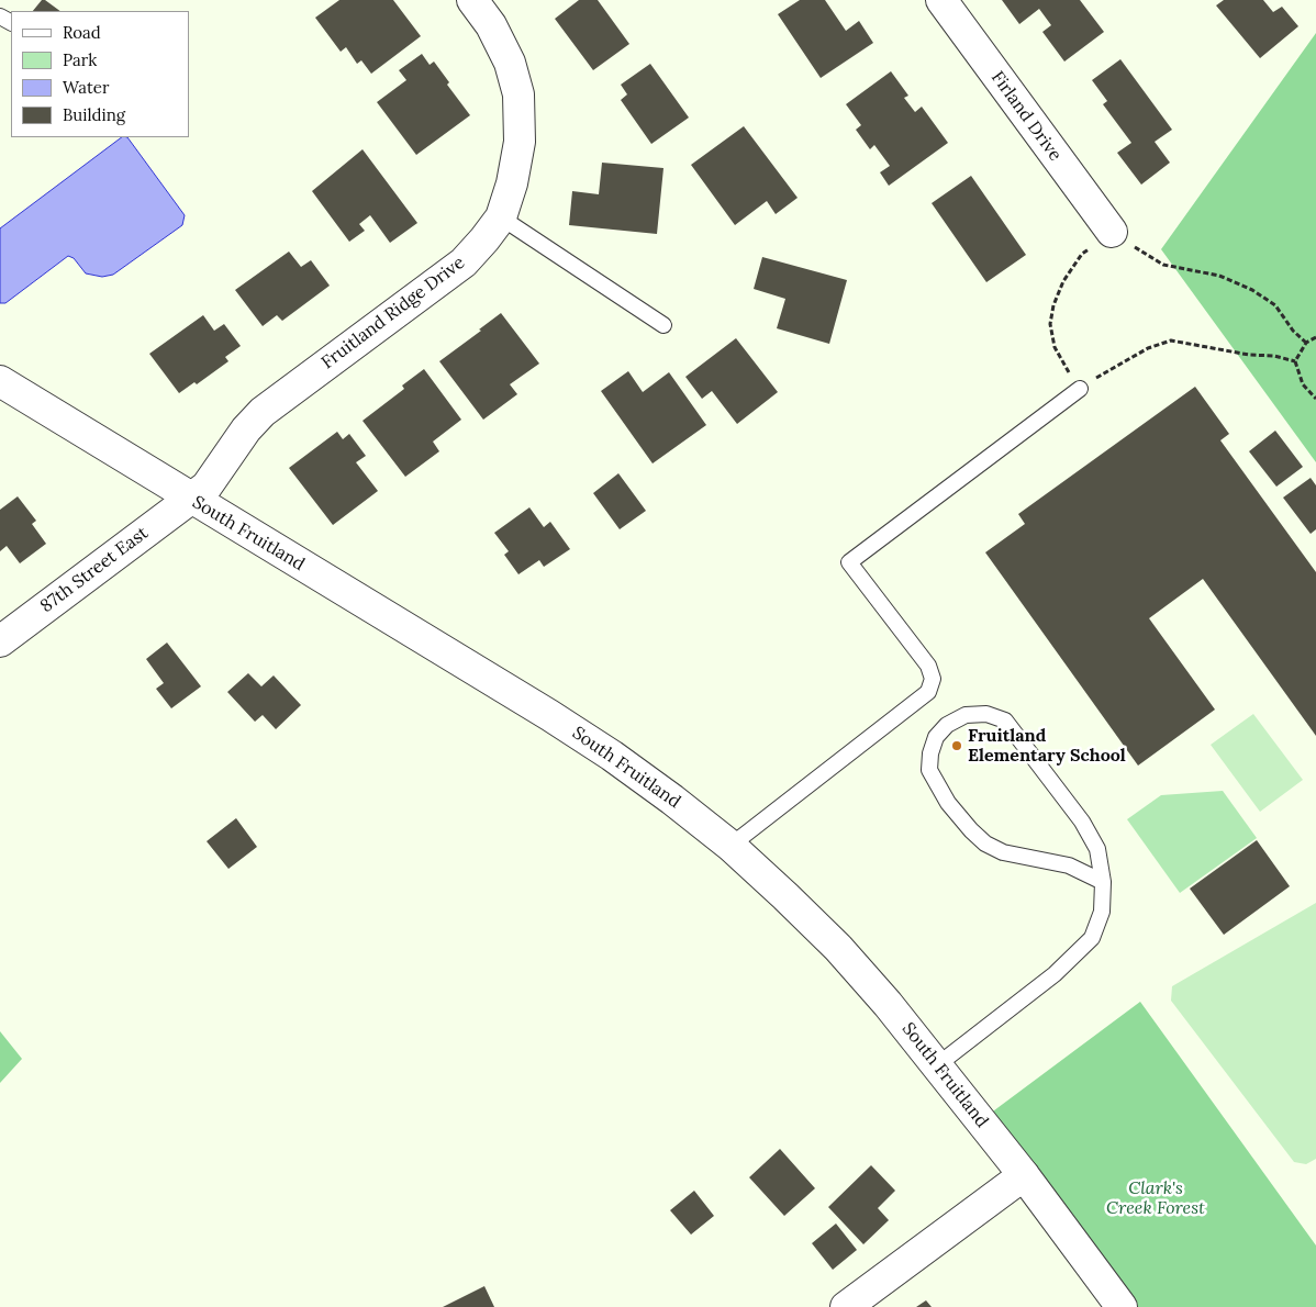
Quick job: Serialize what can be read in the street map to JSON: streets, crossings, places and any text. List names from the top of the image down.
{
  "streets": {
    "street": [
      "Firland Drive",
      "Fruitland Ridge Drive",
      "South Fruitland",
      "87th Street East"
    ]
  },
  "crossings": [
    ["Fruitland Ridge Drive", "South Fruitland"],
    ["Fruitland Ridge Drive", "87th Street East"],
    ["South Fruitland", "87th Street East"]
  ],
  "parks": ["Clark's Creek Forest"],
  "places": ["Fruitland Elementary School"],
  "legend": [
    "Road",
    "Park",
    "Water",
    "Building"
  ]
}
